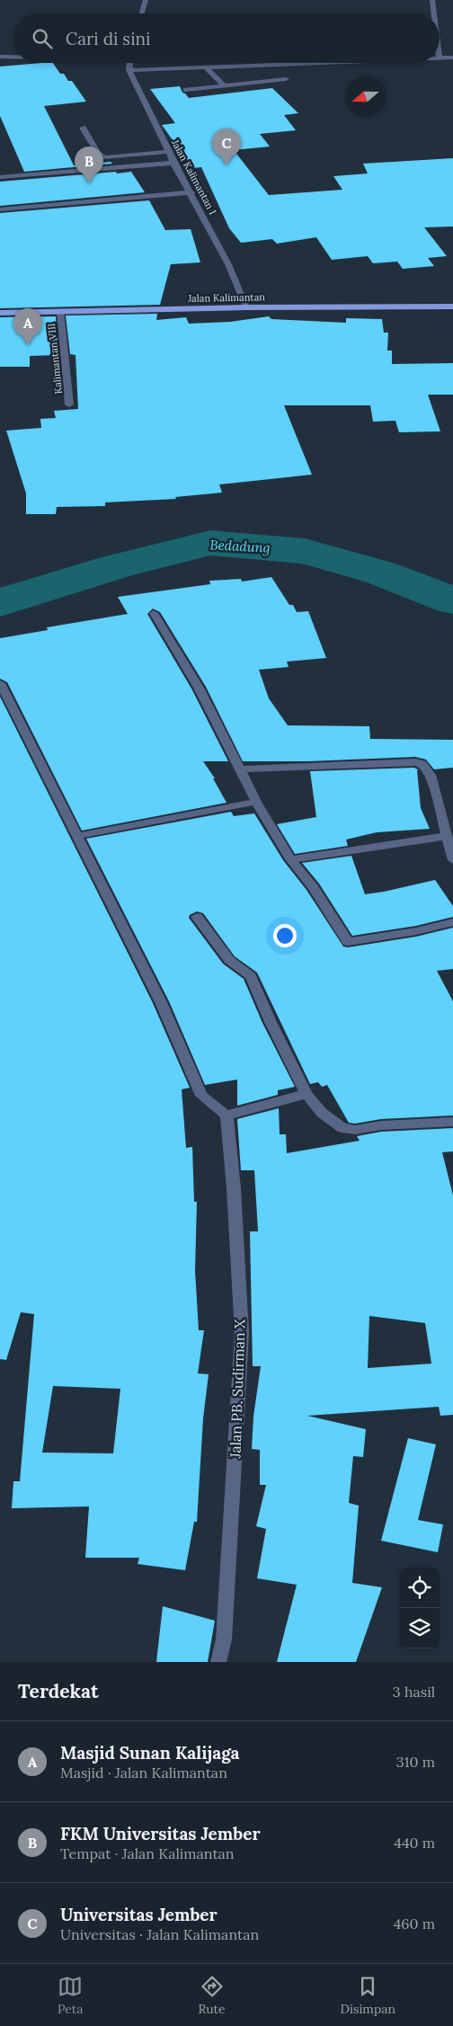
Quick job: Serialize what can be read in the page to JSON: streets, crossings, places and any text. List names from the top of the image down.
{
  "streets": {
    "main road": ["Jalan Kalimantan"],
    "street": ["Jalan Kalimantan 1", "Kalimantan VIII", "Jalan PB. Sudirman X"]
  },
  "crossings": [
    ["Jalan Kalimantan 1", "Jalan Kalimantan"],
    ["Jalan Kalimantan", "Kalimantan VIII"]
  ],
  "water": ["Bedadung"],
  "north": "left",
  "page": {
    "search": "Cari di sini",
    "pins": ["C", "B", "A"],
    "heading": ["Terdekat", "3 hasil"],
    "list": [
      {
        "mark": "A",
        "name": "Masjid Sunan Kalijaga",
        "note": "Masjid · Jalan Kalimantan",
        "value": "310 m"
      },
      {
        "mark": "B",
        "name": "FKM Universitas Jember",
        "note": "Tempat · Jalan Kalimantan",
        "value": "440 m"
      },
      {
        "mark": "C",
        "name": "Universitas Jember",
        "note": "Universitas · Jalan Kalimantan",
        "value": "460 m"
      }
    ],
    "nav": ["Peta", "Rute", "Disimpan"]
  }
}
